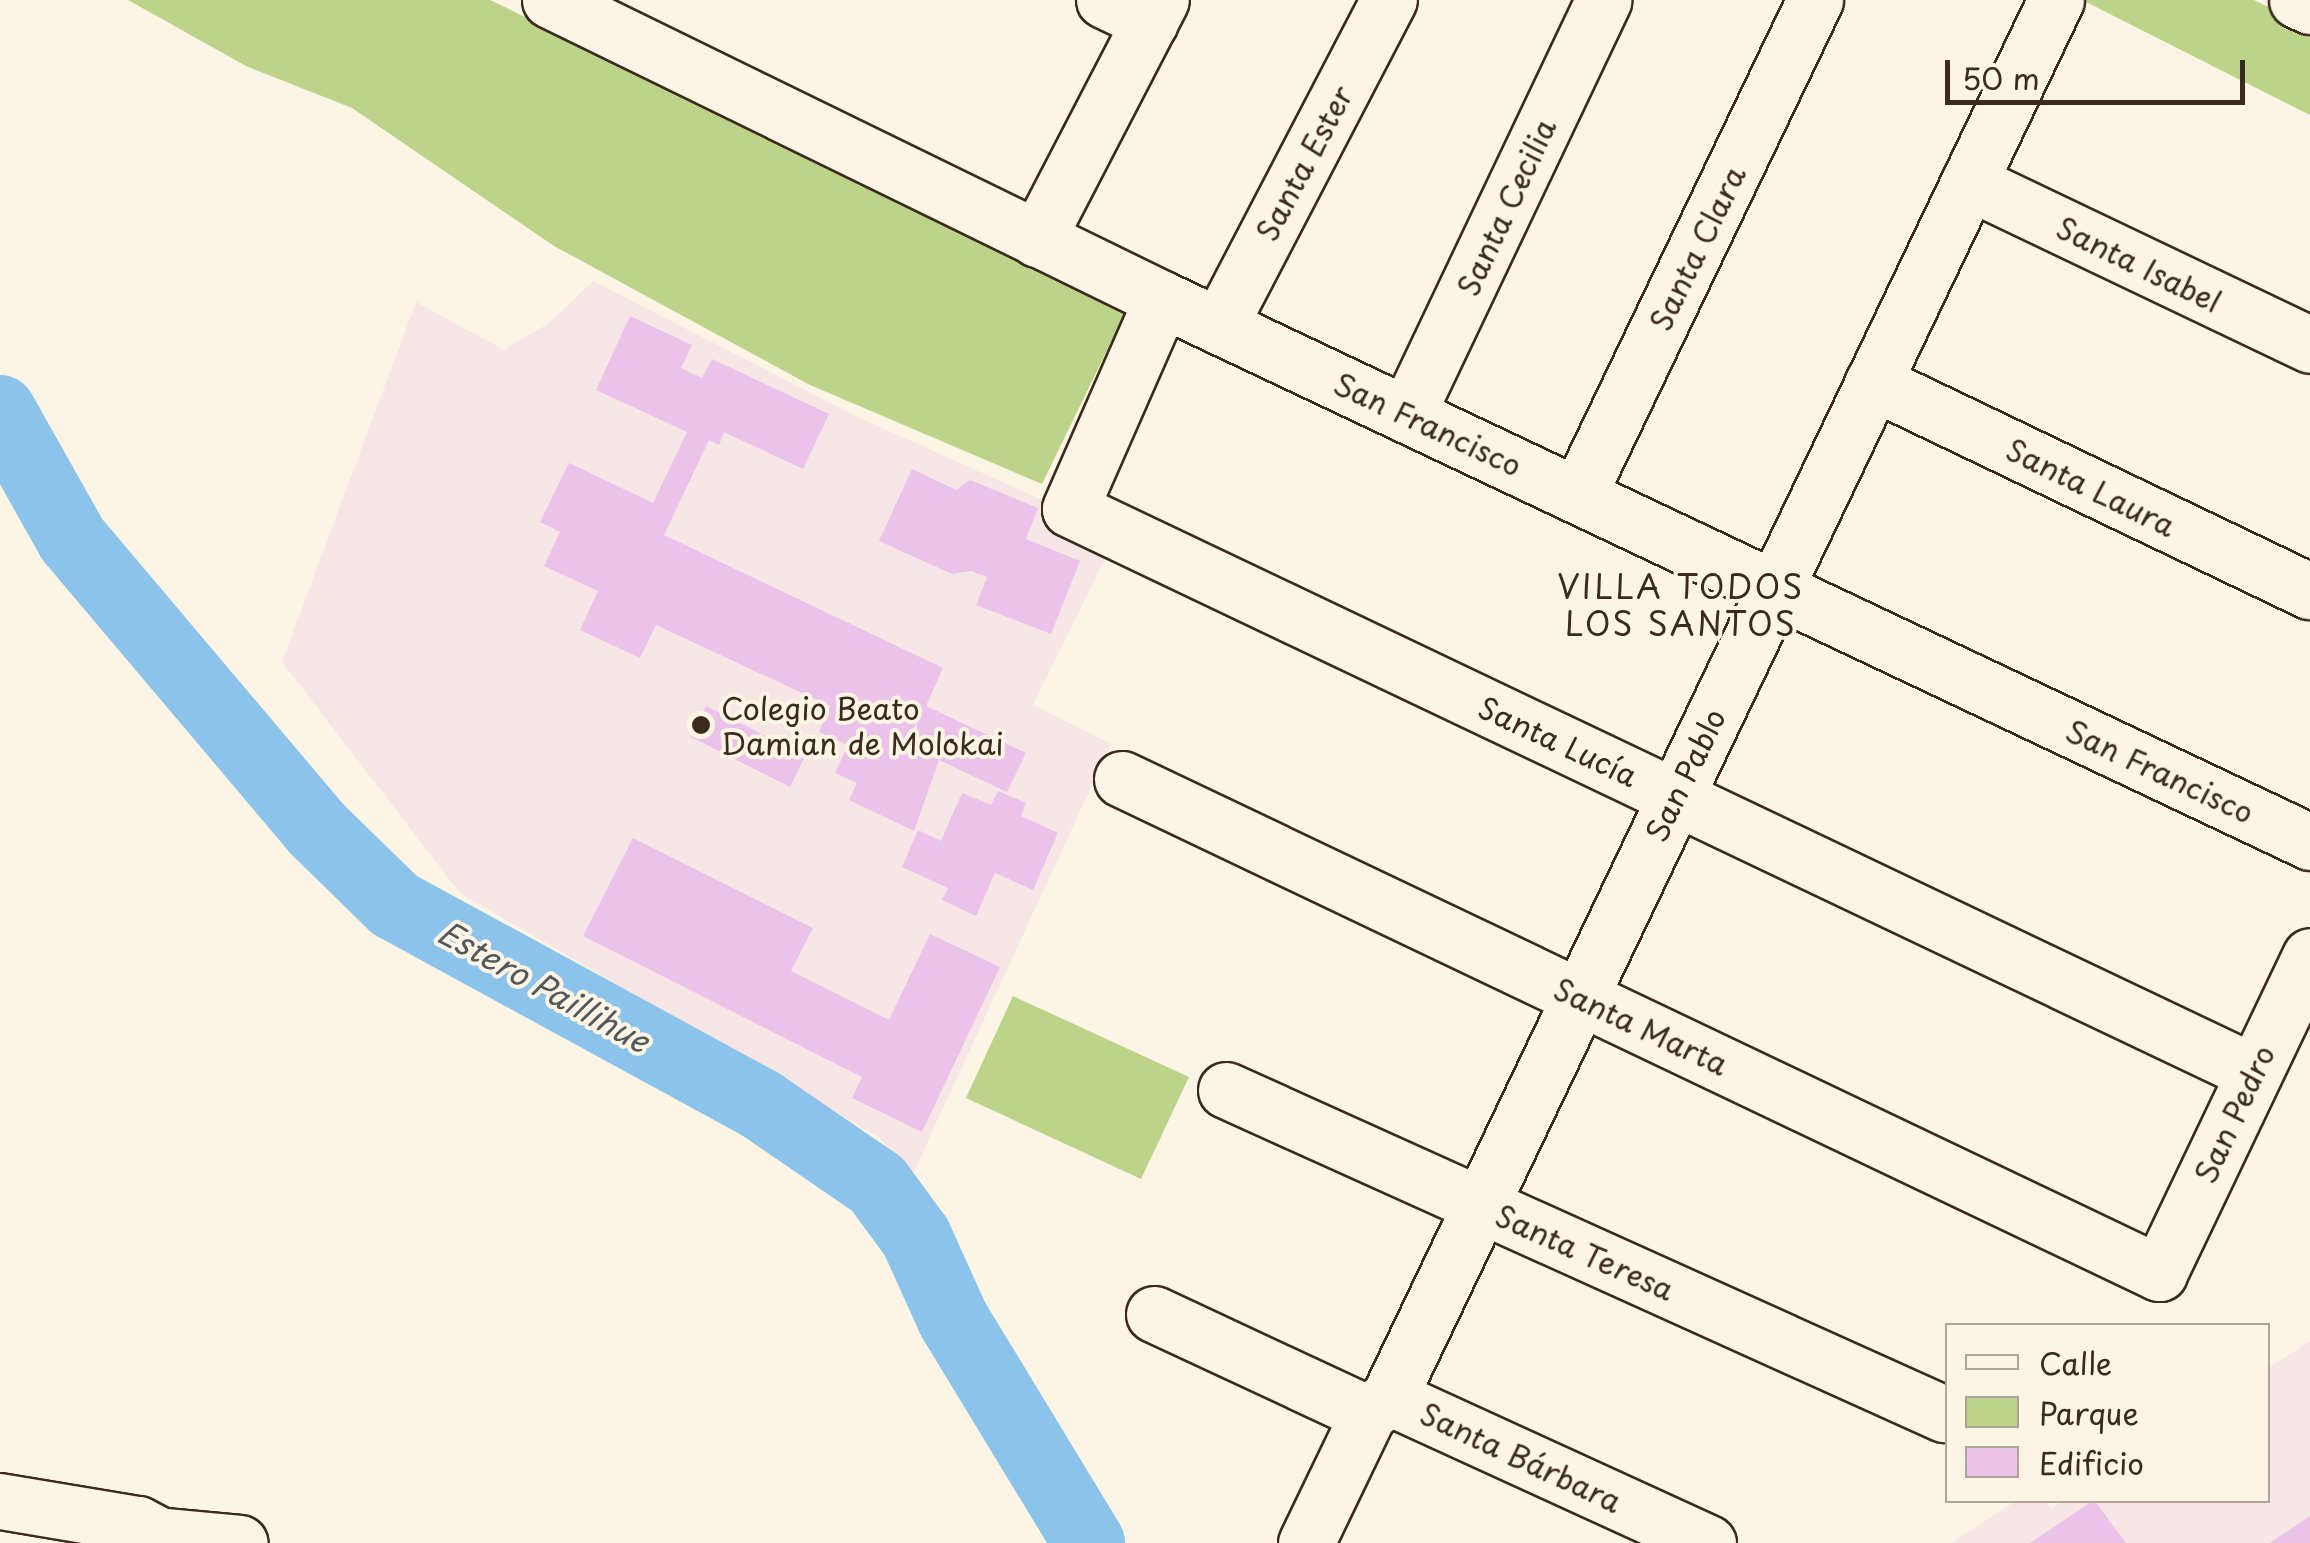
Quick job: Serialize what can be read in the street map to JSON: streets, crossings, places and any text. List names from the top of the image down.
{
  "streets": {
    "street": [
      "Santa Ester",
      "Santa Cecilia",
      "Santa Clara",
      "Santa Isabel",
      "San Francisco",
      "Santa Laura",
      "Santa Lucía",
      "San Pablo",
      "Santa Marta",
      "San Pedro",
      "Santa Teresa",
      "Santa Bárbara"
    ]
  },
  "crossings": [
    ["Santa Ester", "San Francisco"],
    ["Santa Cecilia", "San Francisco"],
    ["Santa Clara", "San Francisco"],
    ["Santa Isabel", "San Pablo"],
    ["San Francisco", "Santa Lucía"],
    ["San Francisco", "San Pablo"],
    ["Santa Laura", "San Pablo"],
    ["Santa Lucía", "San Pablo"],
    ["Santa Lucía", "San Pedro"],
    ["San Pablo", "Santa Marta"],
    ["San Pablo", "Santa Teresa"],
    ["San Pablo", "Santa Bárbara"],
    ["Santa Marta", "San Pedro"]
  ],
  "districts": ["VILLA TODOS LOS SANTOS"],
  "water": ["Estero Paillihue"],
  "places": ["Colegio Beato Damian de Molokai"],
  "legend": ["Calle", "Parque", "Edificio"],
  "scale_bar": "50 m"
}
